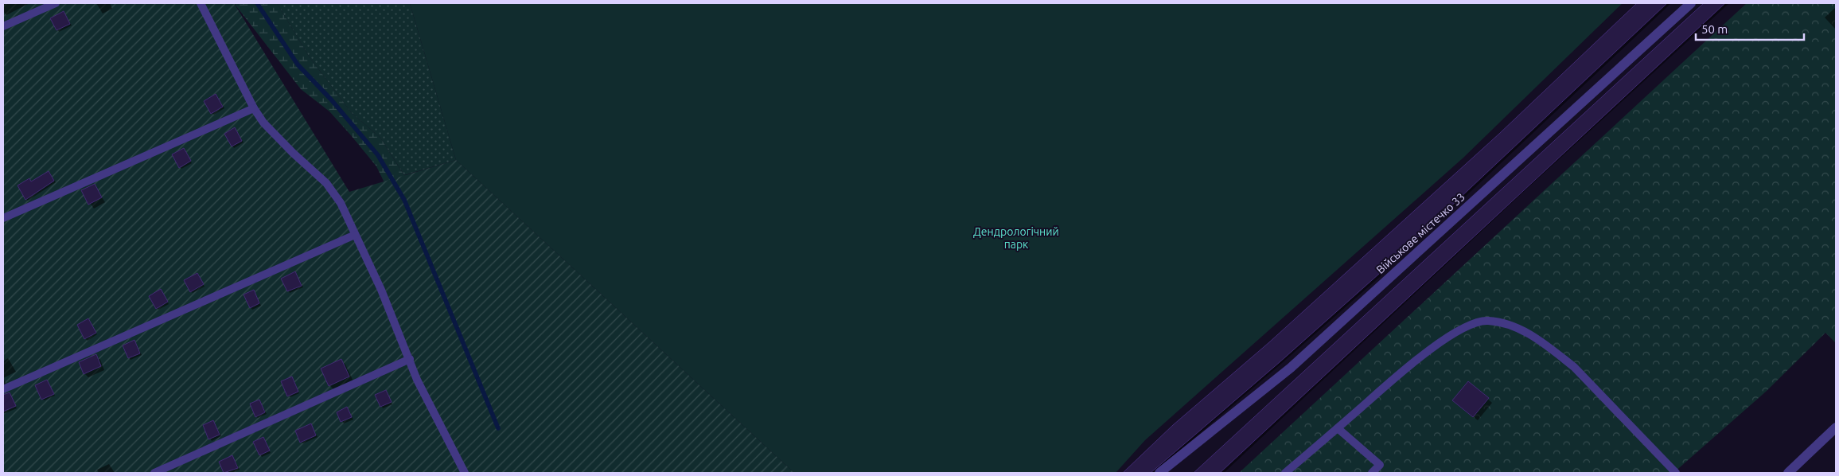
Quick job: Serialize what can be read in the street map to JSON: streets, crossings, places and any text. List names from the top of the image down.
{
  "streets": {
    "street": ["Військове містечко 33"]
  },
  "parks": ["Дендрологічний парк"],
  "scale_bar": "50 m"
}
